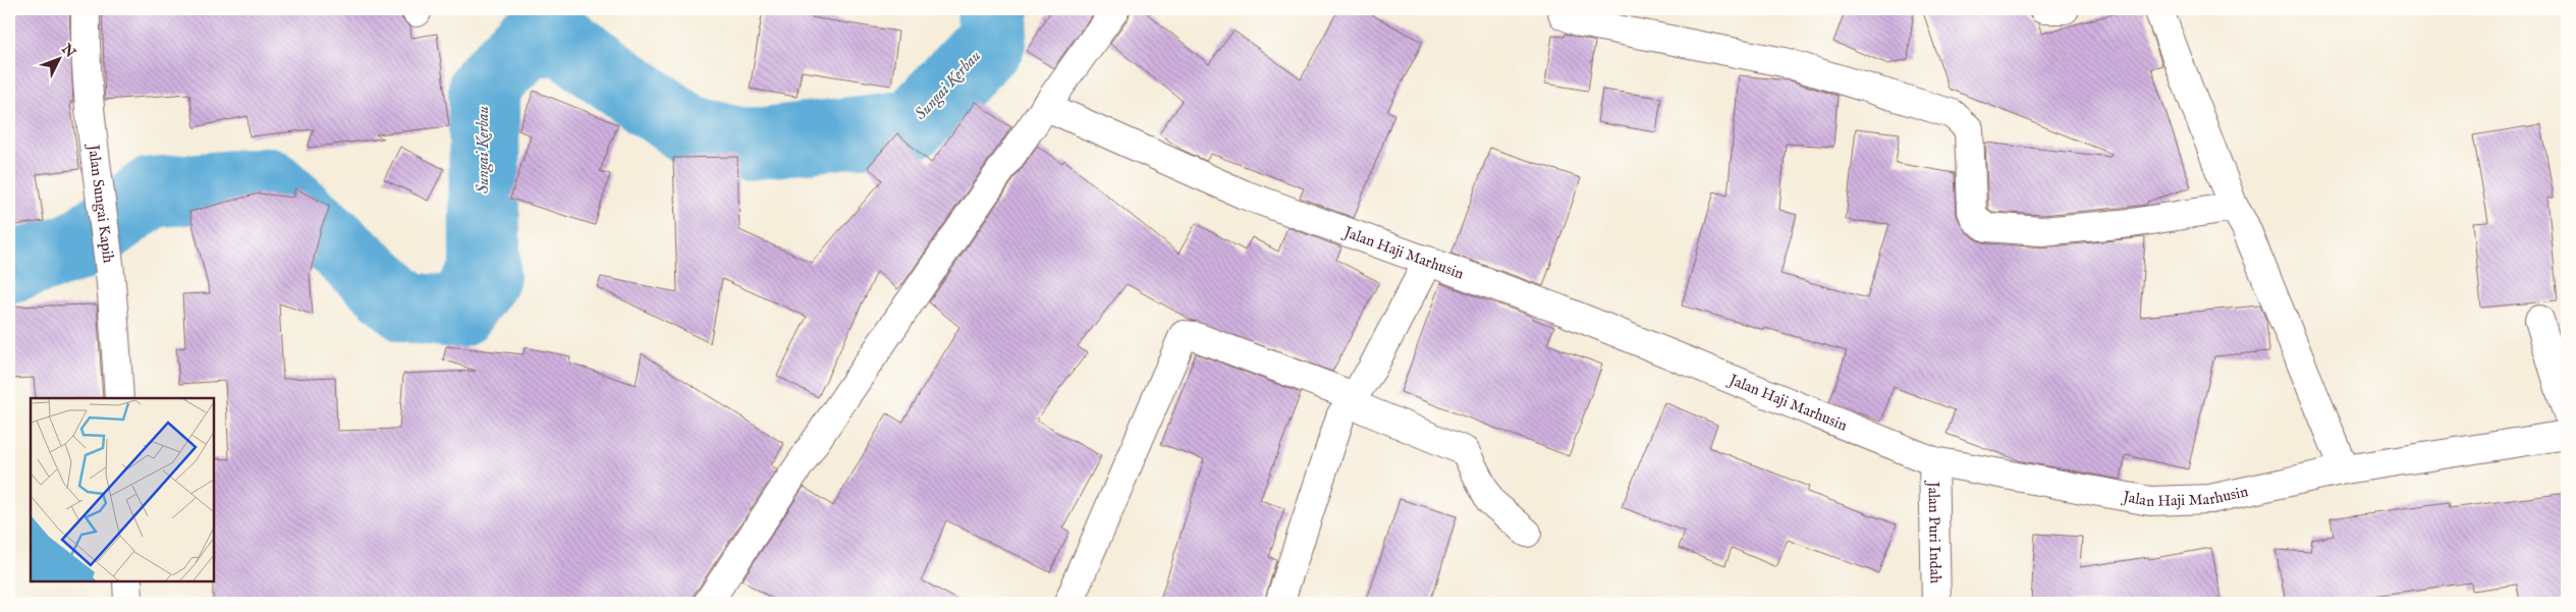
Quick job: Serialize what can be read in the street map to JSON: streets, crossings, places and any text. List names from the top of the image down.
{
  "streets": {
    "street": ["Jalan Sungai Kapih", "Jalan Haji Marhusin", "Jalan Puri Indah"]
  },
  "crossings": [
    ["Jalan Haji Marhusin", "Jalan Puri Indah"]
  ],
  "water": ["Sungai Kerbau"],
  "north": "top right"
}
